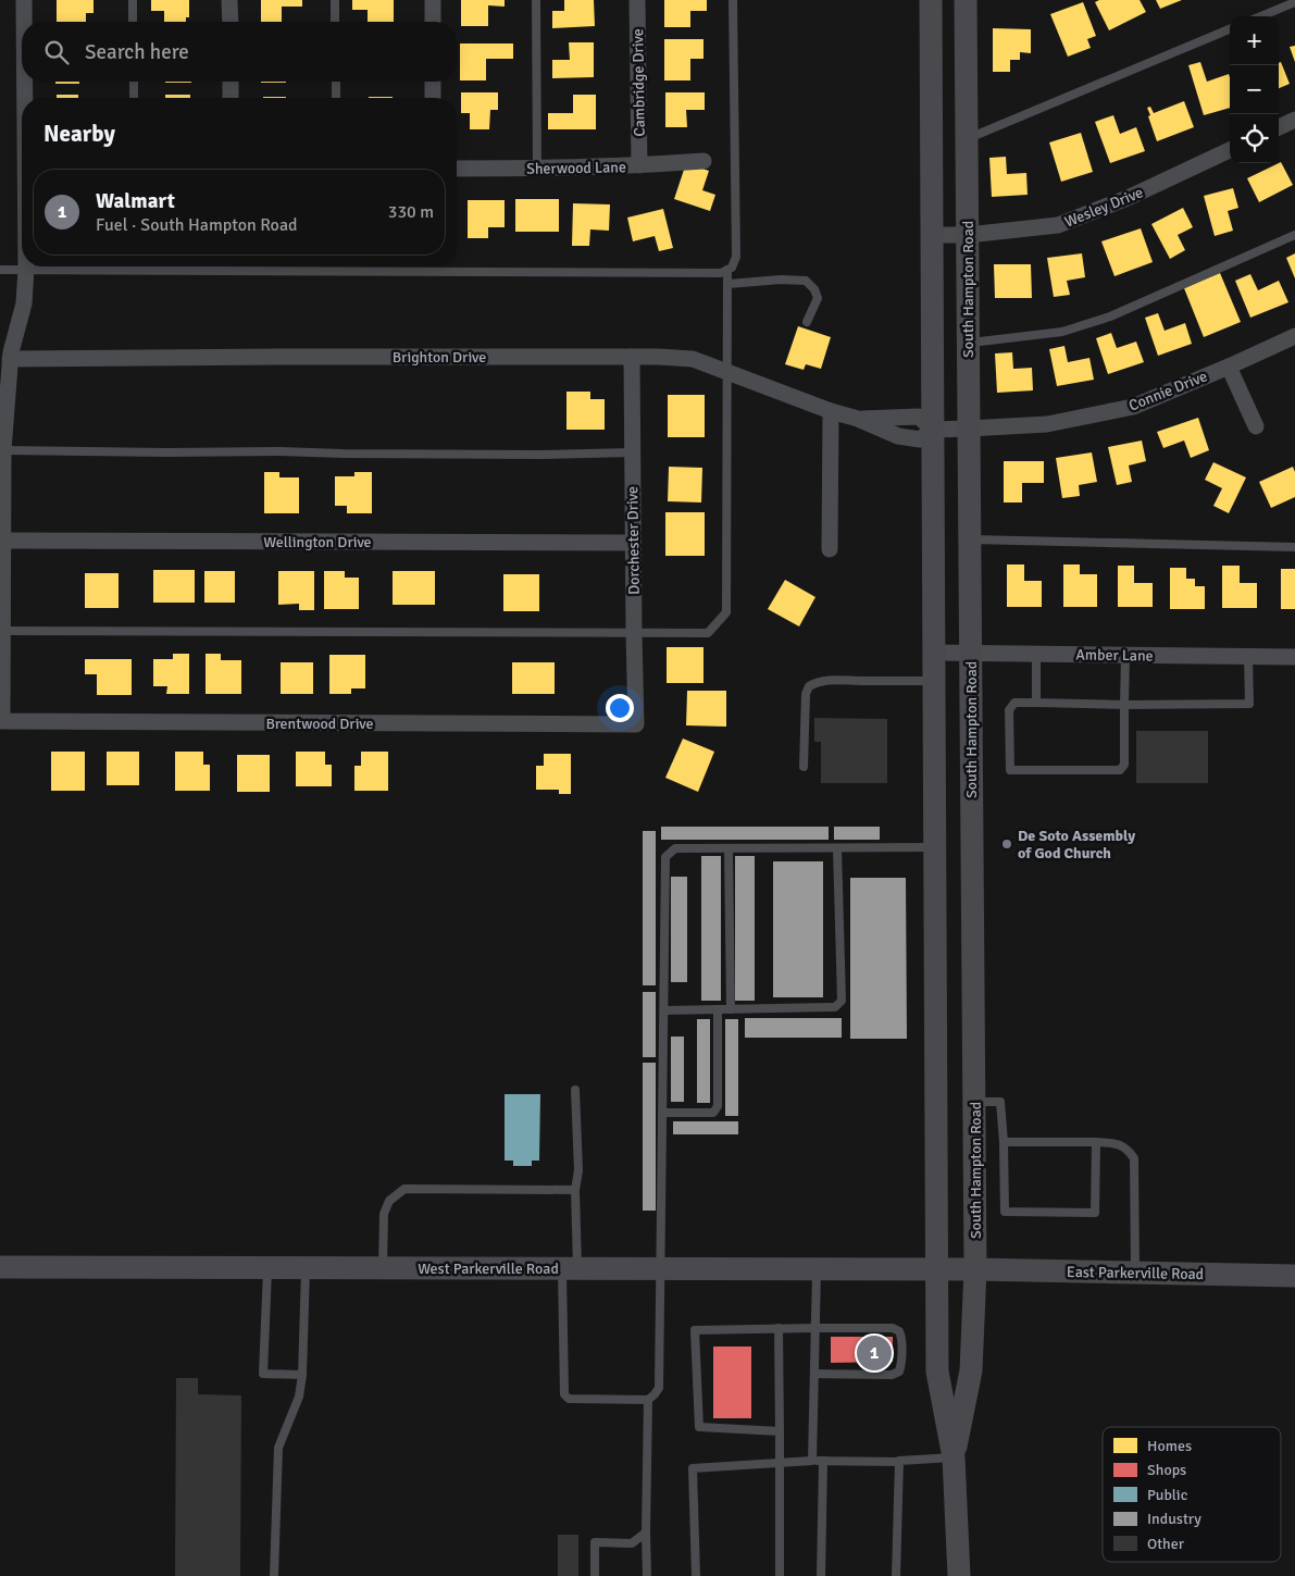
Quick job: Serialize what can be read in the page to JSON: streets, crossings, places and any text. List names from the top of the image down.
{
  "streets": {
    "main road": ["South Hampton Road", "West Parkerville Road", "East Parkerville Road"],
    "street": [
      "Cambridge Drive",
      "Sherwood Lane",
      "Wesley Drive",
      "Brighton Drive",
      "Connie Drive",
      "Dorchester Drive",
      "Wellington Drive",
      "Amber Lane",
      "Brentwood Drive"
    ]
  },
  "crossings": [
    ["Cambridge Drive", "Sherwood Lane"],
    ["Wesley Drive", "South Hampton Road"],
    ["South Hampton Road", "Brighton Drive"],
    ["South Hampton Road", "Connie Drive"],
    ["South Hampton Road", "Amber Lane"],
    ["South Hampton Road", "West Parkerville Road"],
    ["South Hampton Road", "East Parkerville Road"],
    ["Brighton Drive", "Connie Drive"],
    ["Brighton Drive", "Dorchester Drive"],
    ["Dorchester Drive", "Wellington Drive"],
    ["Dorchester Drive", "Brentwood Drive"],
    ["West Parkerville Road", "East Parkerville Road"]
  ],
  "places": ["De Soto Assembly of God Church"],
  "legend": [
    "Homes",
    "Shops",
    "Public",
    "Industry",
    "Other"
  ],
  "page": {
    "map_buttons": ["+", "−"],
    "search": "Search here",
    "heading": "Nearby",
    "list": [
      {
        "mark": "1",
        "name": "Walmart",
        "note": "Fuel · South Hampton Road",
        "value": "330 m"
      }
    ],
    "pins": "1"
  }
}
